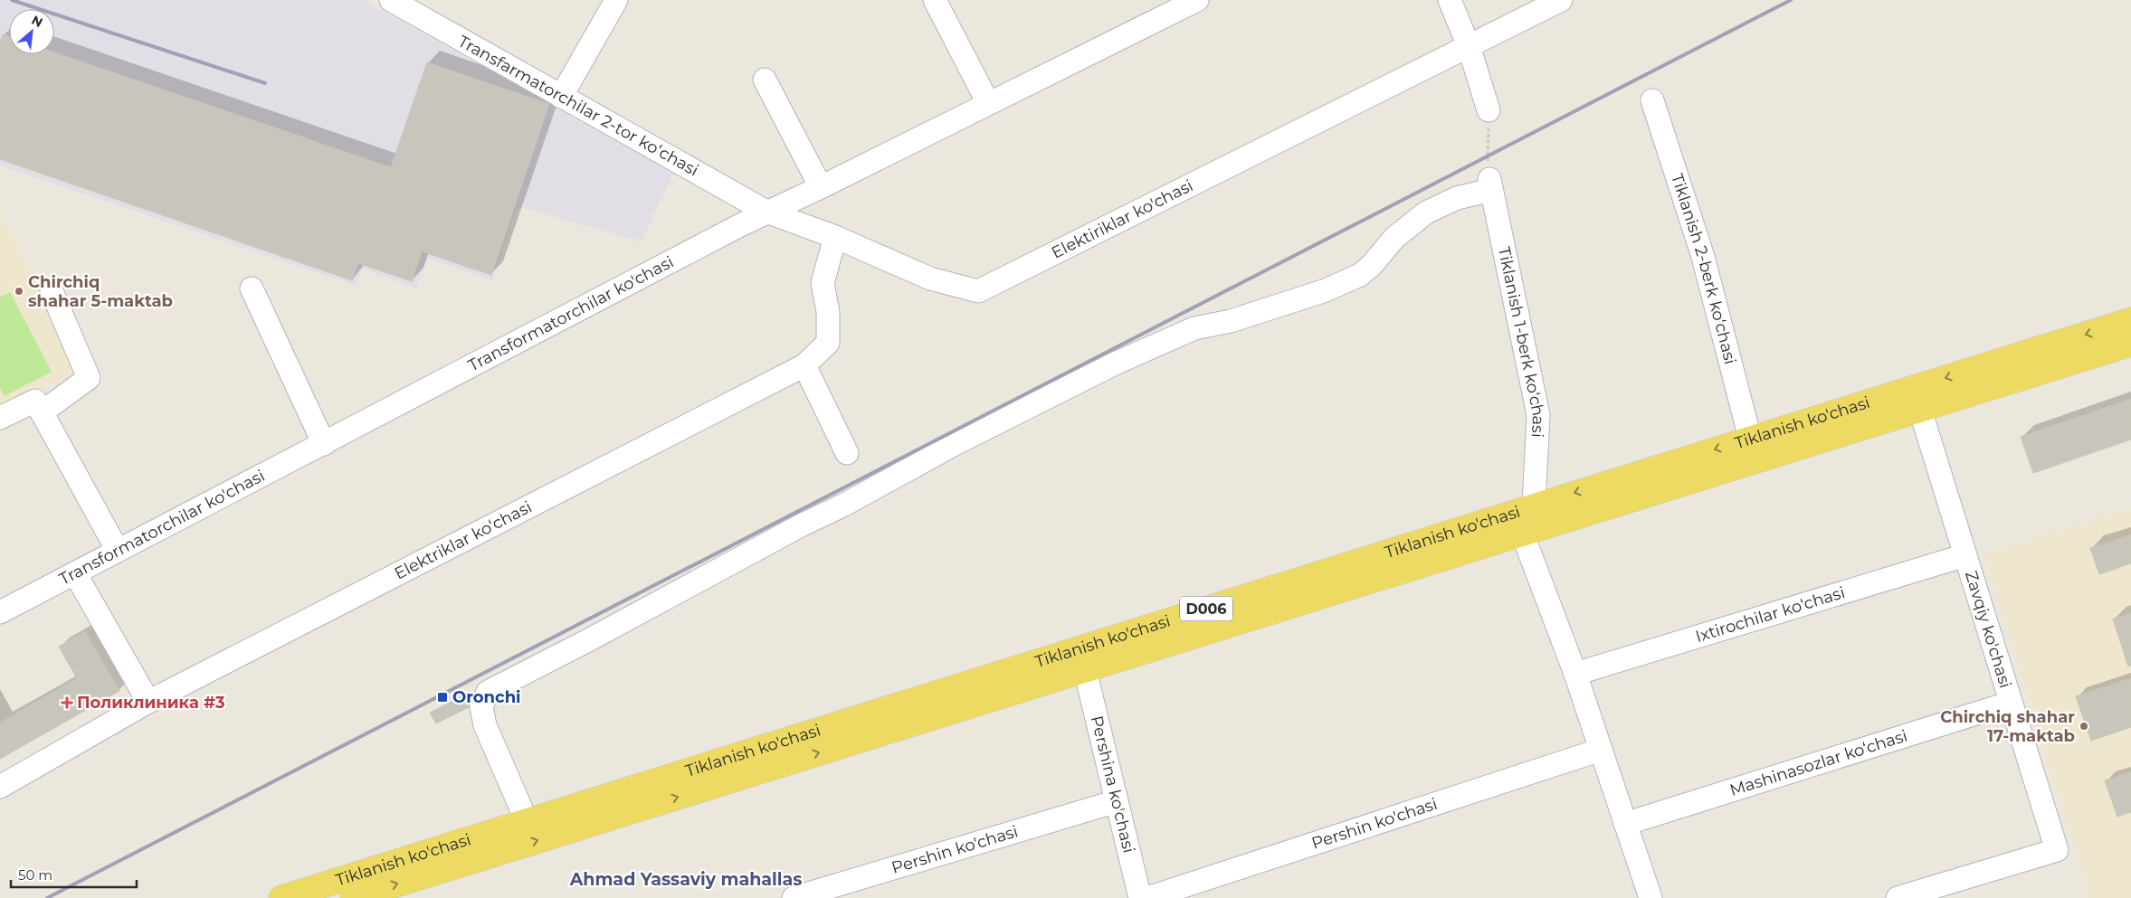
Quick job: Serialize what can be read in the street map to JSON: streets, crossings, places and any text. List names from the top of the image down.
{
  "streets": {
    "main road": ["Tiklanish ko'chasi", "D006"],
    "street": [
      "Transfarmatorchilar 2-tor koʻchasi",
      "Elektiriklar ko'chasi",
      "Tiklanish 2-berk ko‘chasi",
      "Transformatorchilar ko'chasi",
      "Tiklanish 1-berk ko‘chasi",
      "Elektriklar ko‘chasi",
      "Ixtirochilar ko‘chasi",
      "Zavqiy ko'chasi",
      "Mashinasozlar ko‘chasi",
      "Pershina ko'chasi",
      "Pershin ko'chasi"
    ]
  },
  "crossings": [
    ["Transfarmatorchilar 2-tor koʻchasi", "Elektiriklar ko'chasi"],
    ["Transfarmatorchilar 2-tor koʻchasi", "Transformatorchilar ko'chasi"],
    ["Elektiriklar ko'chasi", "Transformatorchilar ko'chasi"],
    ["Elektiriklar ko'chasi", "Elektriklar ko‘chasi"],
    ["Tiklanish 2-berk ko‘chasi", "Tiklanish ko'chasi"],
    ["Tiklanish 1-berk ko‘chasi", "Tiklanish ko'chasi"],
    ["D006", "Zavqiy ko'chasi"],
    ["D006", "Pershina ko'chasi"],
    ["Ixtirochilar ko‘chasi", "Zavqiy ko'chasi"],
    ["Zavqiy ko'chasi", "Mashinasozlar ko‘chasi"],
    ["Pershina ko'chasi", "Pershin ko'chasi"]
  ],
  "districts": ["Ahmad Yassaviy mahallas"],
  "places": {
    "other": ["Chirchiq shahar 5-maktab", "Chirchiq shahar 17-maktab"],
    "transit": ["Oronchi"],
    "health": ["Поликлиника #3"]
  },
  "scale_bar": "50 m",
  "north": "top right"
}
